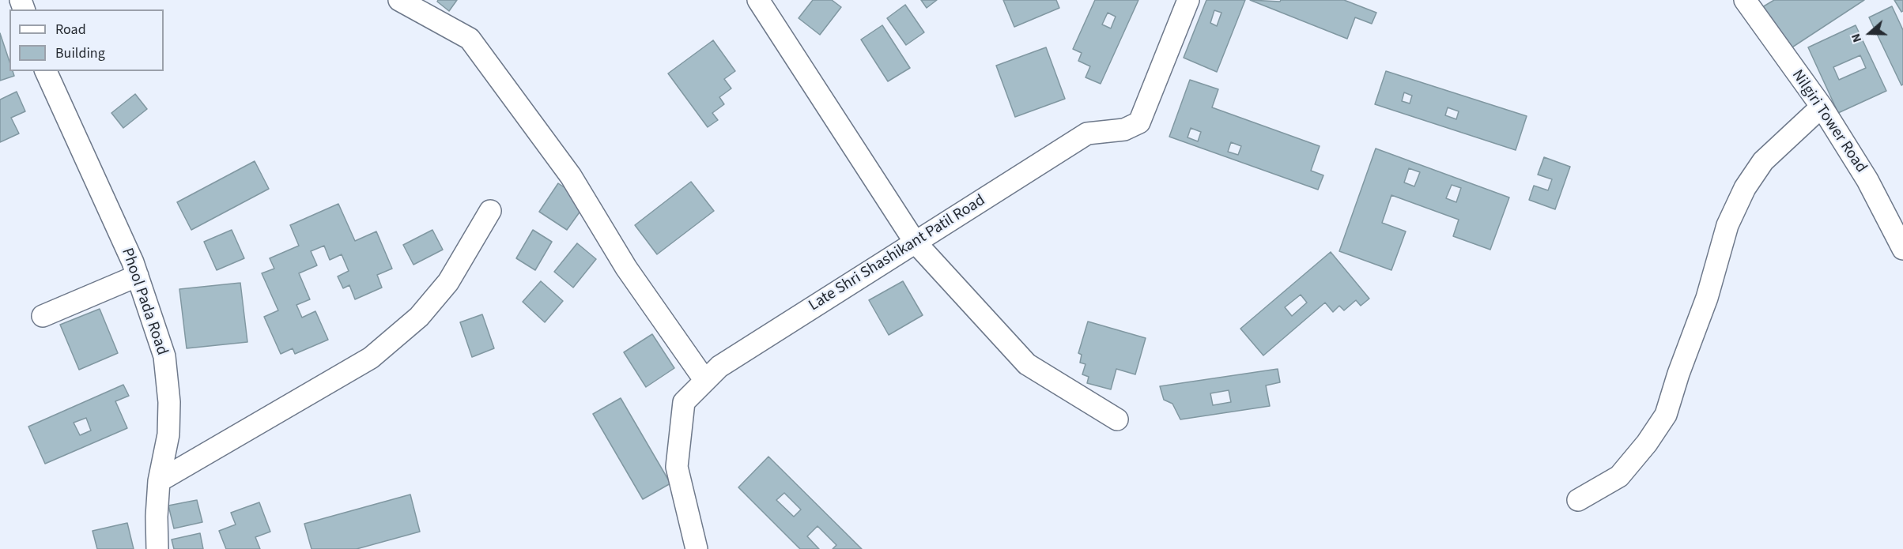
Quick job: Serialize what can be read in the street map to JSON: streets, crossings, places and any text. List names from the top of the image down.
{
  "streets": {
    "street": ["Nilgiri Tower Road", "Late Shri Shashikant Patil Road", "Phool Pada Road"]
  },
  "legend": ["Road", "Building"],
  "north": "left"
}
